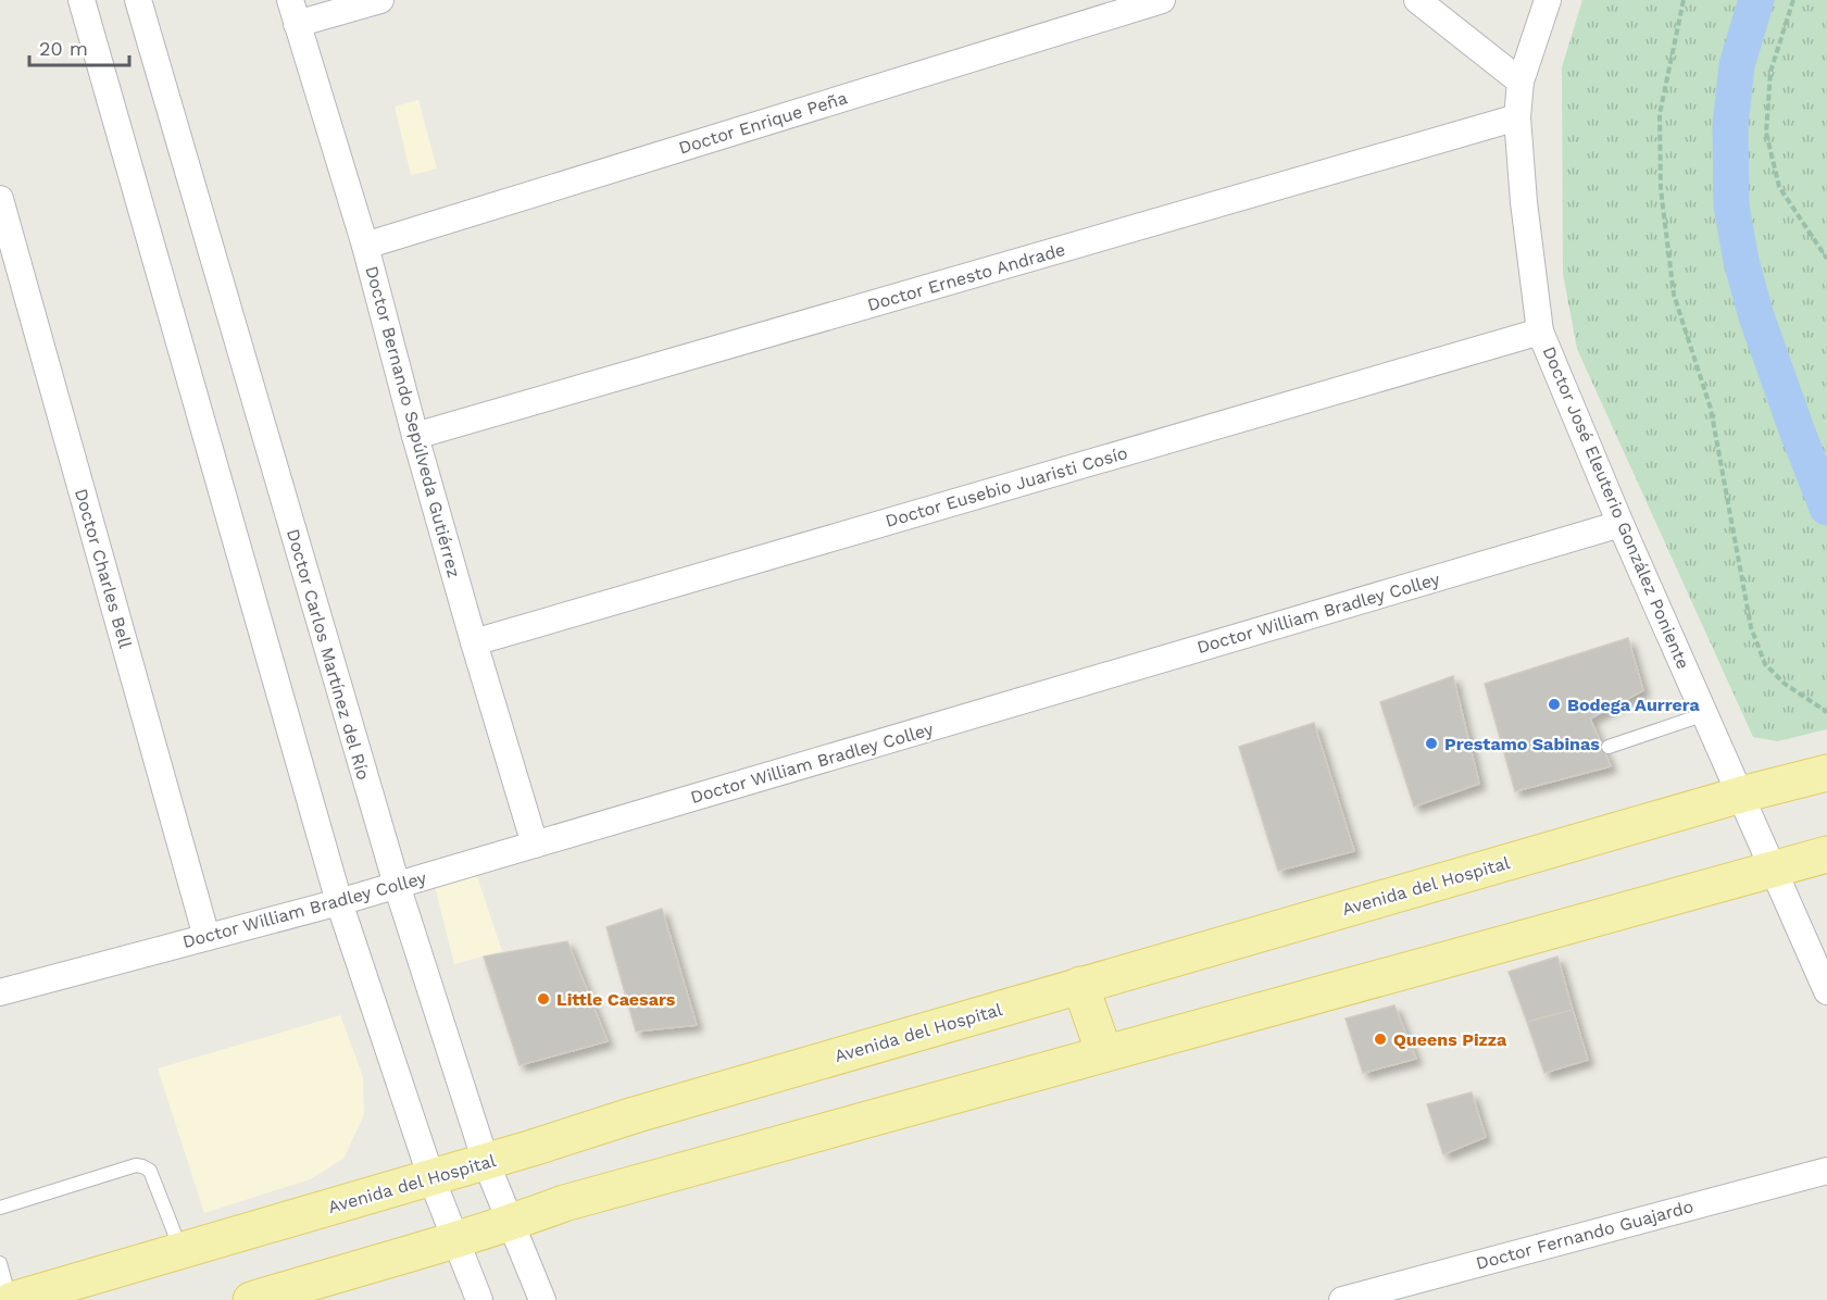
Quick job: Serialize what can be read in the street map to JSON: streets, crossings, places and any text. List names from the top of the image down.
{
  "streets": {
    "main road": ["Avenida del Hospital"],
    "street": [
      "Doctor Enrique Peña",
      "Doctor Ernesto Andrade",
      "Doctor Bernando Sepúlveda Gutiérrez",
      "Doctor Eusebio Juaristi Cosío",
      "Doctor José Eleuterio González Poniente",
      "Doctor Charles Bell",
      "Doctor William Bradley Colley",
      "Doctor Carlos Martínez del Río",
      "Doctor Fernando Guajardo"
    ]
  },
  "crossings": [
    ["Doctor Enrique Peña", "Doctor Bernando Sepúlveda Gutiérrez"],
    ["Doctor Ernesto Andrade", "Doctor Bernando Sepúlveda Gutiérrez"],
    ["Doctor Ernesto Andrade", "Doctor José Eleuterio González Poniente"],
    ["Doctor Bernando Sepúlveda Gutiérrez", "Doctor Eusebio Juaristi Cosío"],
    ["Doctor Bernando Sepúlveda Gutiérrez", "Doctor William Bradley Colley"],
    ["Doctor Eusebio Juaristi Cosío", "Doctor José Eleuterio González Poniente"],
    ["Doctor José Eleuterio González Poniente", "Doctor William Bradley Colley"],
    ["Doctor José Eleuterio González Poniente", "Avenida del Hospital"],
    ["Doctor Charles Bell", "Doctor William Bradley Colley"],
    ["Doctor William Bradley Colley", "Doctor Carlos Martínez del Río"],
    ["Doctor Carlos Martínez del Río", "Avenida del Hospital"]
  ],
  "places": [
    "Bodega Aurrera",
    "Prestamo Sabinas",
    "Little Caesars",
    "Queens Pizza"
  ],
  "scale_bar": "20 m"
}
